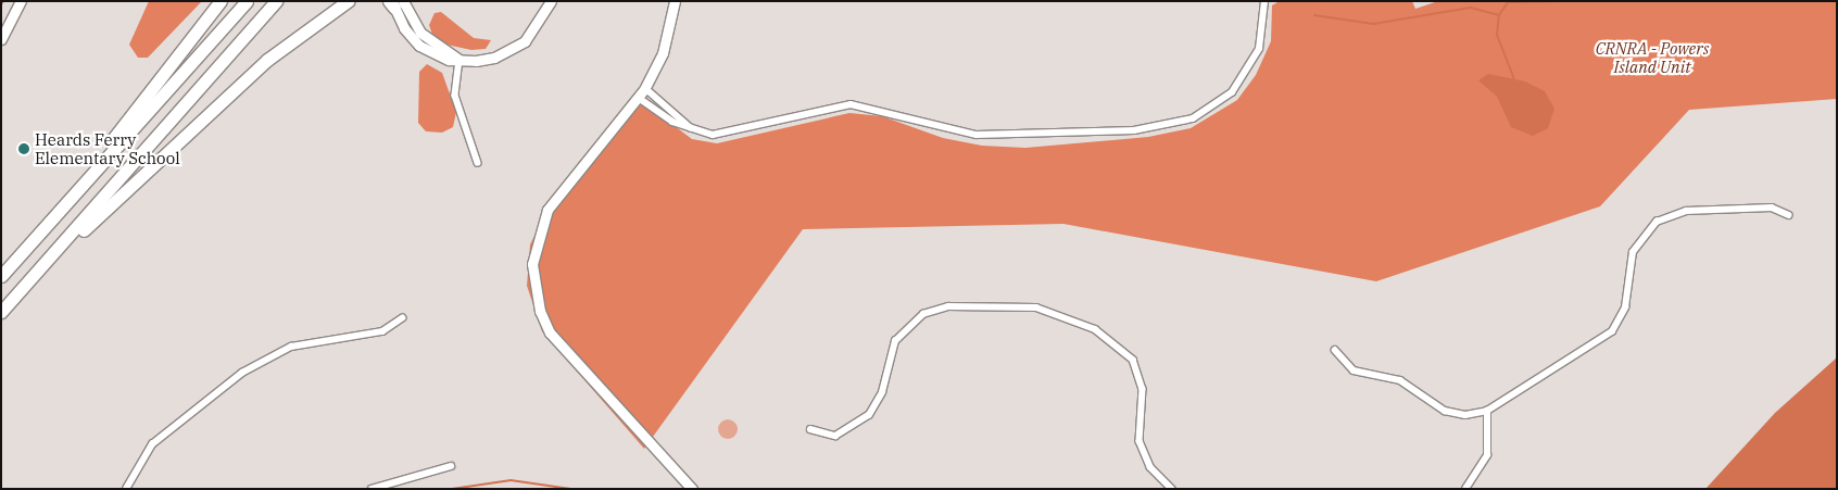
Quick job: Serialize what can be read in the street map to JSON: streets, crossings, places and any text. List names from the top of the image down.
{
  "parks": ["CRNRA - Powers Island Unit"],
  "places": ["Heards Ferry Elementary School"]
}
